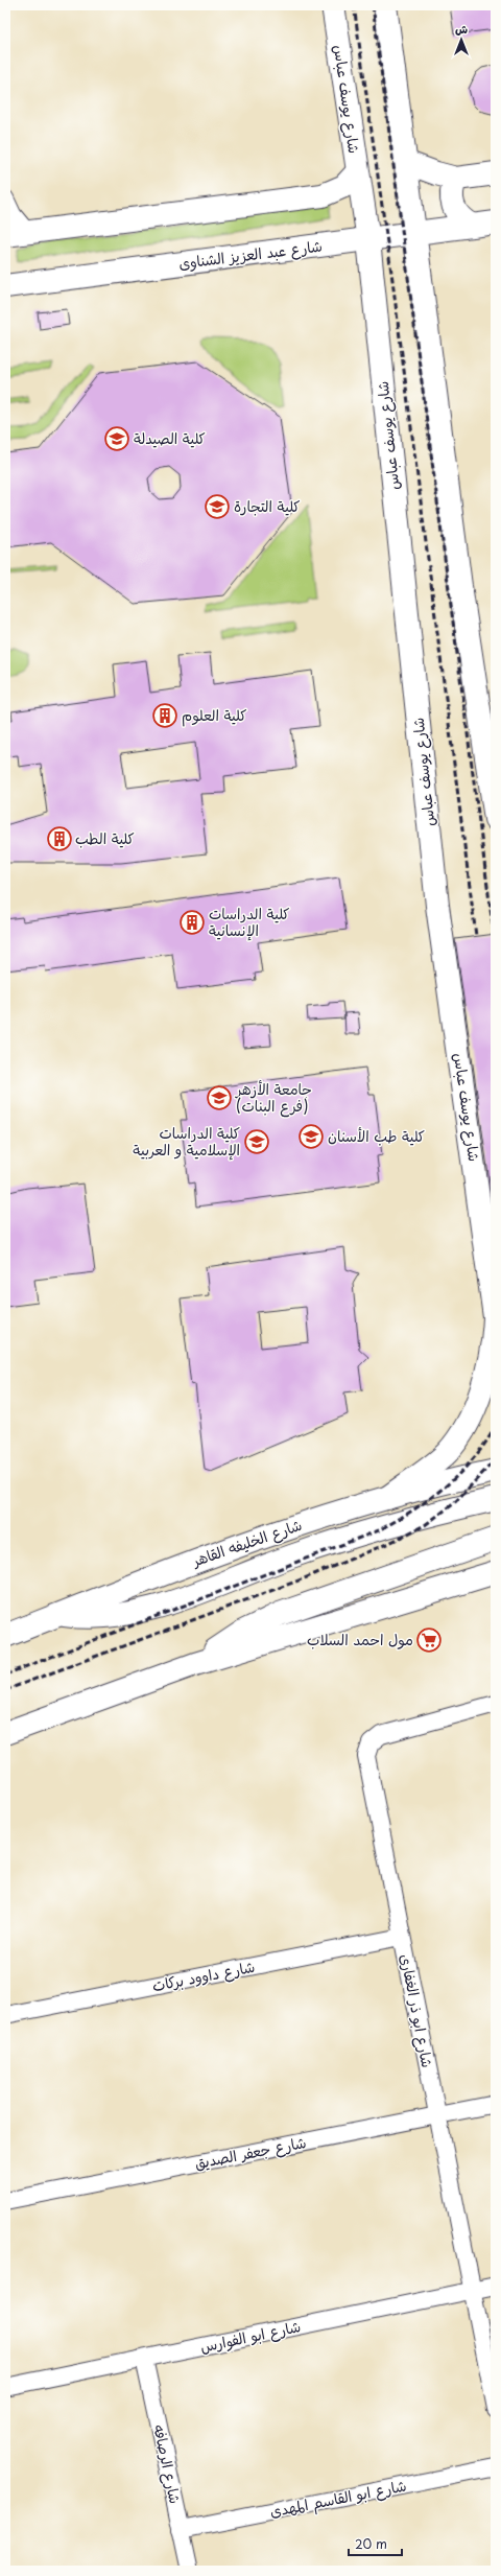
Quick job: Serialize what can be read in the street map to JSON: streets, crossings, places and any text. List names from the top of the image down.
{
  "streets": {
    "main road": ["شارع يوسف عباس", "شارع عبد العزيز الشناوى", "شارع الخليفه القاهر"],
    "street": [
      "شارع داوود بركات",
      "شارع ابو ذر الغفارى",
      "شارع جعفر الصديق",
      "شارع ابو الفوارس",
      "شارع الرصافه",
      "شارع ابو القاسم المهدى"
    ]
  },
  "crossings": [
    ["شارع يوسف عباس", "شارع عبد العزيز الشناوى"],
    ["شارع يوسف عباس", "شارع الخليفه القاهر"],
    ["شارع داوود بركات", "شارع ابو ذر الغفارى"],
    ["شارع ابو ذر الغفارى", "شارع جعفر الصديق"],
    ["شارع ابو ذر الغفارى", "شارع ابو الفوارس"],
    ["شارع ابو الفوارس", "شارع الرصافه"],
    ["شارع الرصافه", "شارع ابو القاسم المهدى"]
  ],
  "places": {
    "school or university": [
      "كلية الصيدلة",
      "كلية التجارة",
      "جامعة الأزهر (فرع البنات)",
      "كلية طب الأسنان",
      "كلية الدراسات الإسلامية و العربية"
    ],
    "building": ["كلية العلوم", "كلية الطب", "كلية الدراسات الإنسانية"],
    "supermarket": ["مول احمد السلاب"]
  },
  "scale_bar": "20 m",
  "north": "top"
}
